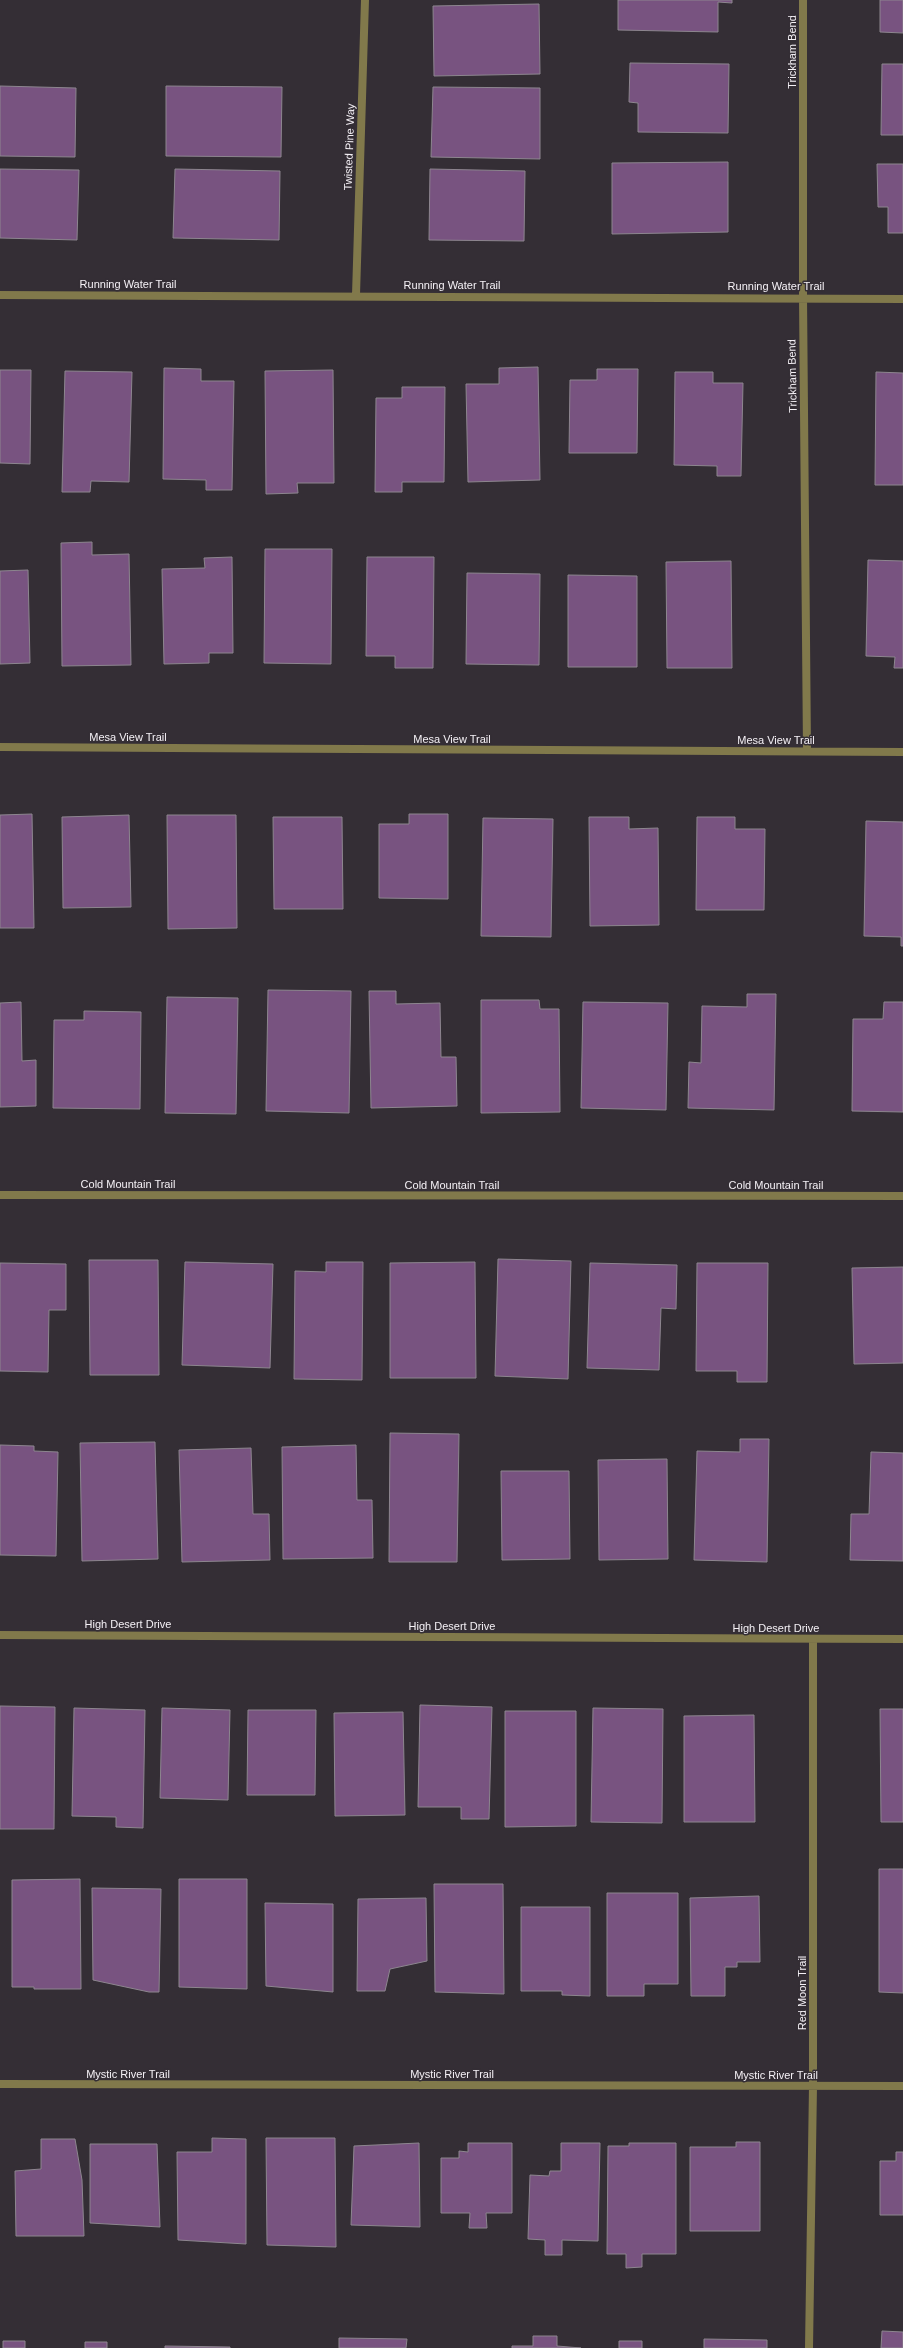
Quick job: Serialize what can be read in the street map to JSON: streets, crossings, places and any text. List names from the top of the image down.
{
  "streets": {
    "street": [
      "Trickham Bend",
      "Twisted Pine Way",
      "Running Water Trail",
      "Mesa View Trail",
      "Cold Mountain Trail",
      "High Desert Drive",
      "Red Moon Trail",
      "Mystic River Trail"
    ]
  },
  "crossings": [
    ["Trickham Bend", "Running Water Trail"],
    ["Trickham Bend", "Mesa View Trail"],
    ["Twisted Pine Way", "Running Water Trail"],
    ["High Desert Drive", "Red Moon Trail"],
    ["Red Moon Trail", "Mystic River Trail"]
  ]
}
